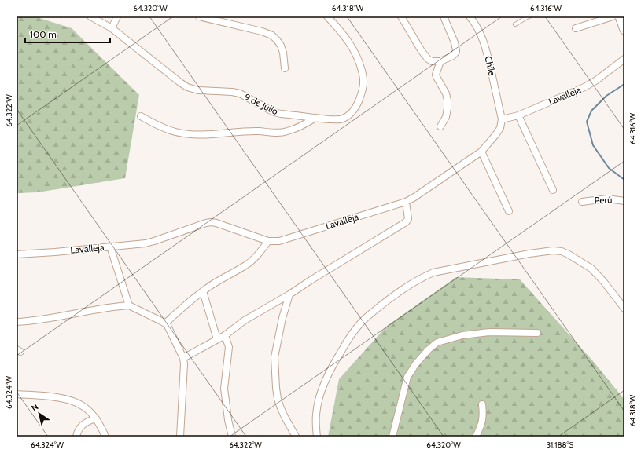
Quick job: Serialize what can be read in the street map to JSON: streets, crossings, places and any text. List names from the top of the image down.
{
  "streets": {
    "street": [
      "Chile",
      "Lavalleja",
      "9 de Julio",
      "Perú"
    ]
  },
  "crossings": [
    ["Chile", "Lavalleja"]
  ],
  "scale_bar": "100 m",
  "north": "top left",
  "coordinates": [
    "64.320°W",
    "64.318°W",
    "64.316°W",
    "64.322°W",
    "64.324°W",
    "31.188°S"
  ]
}
